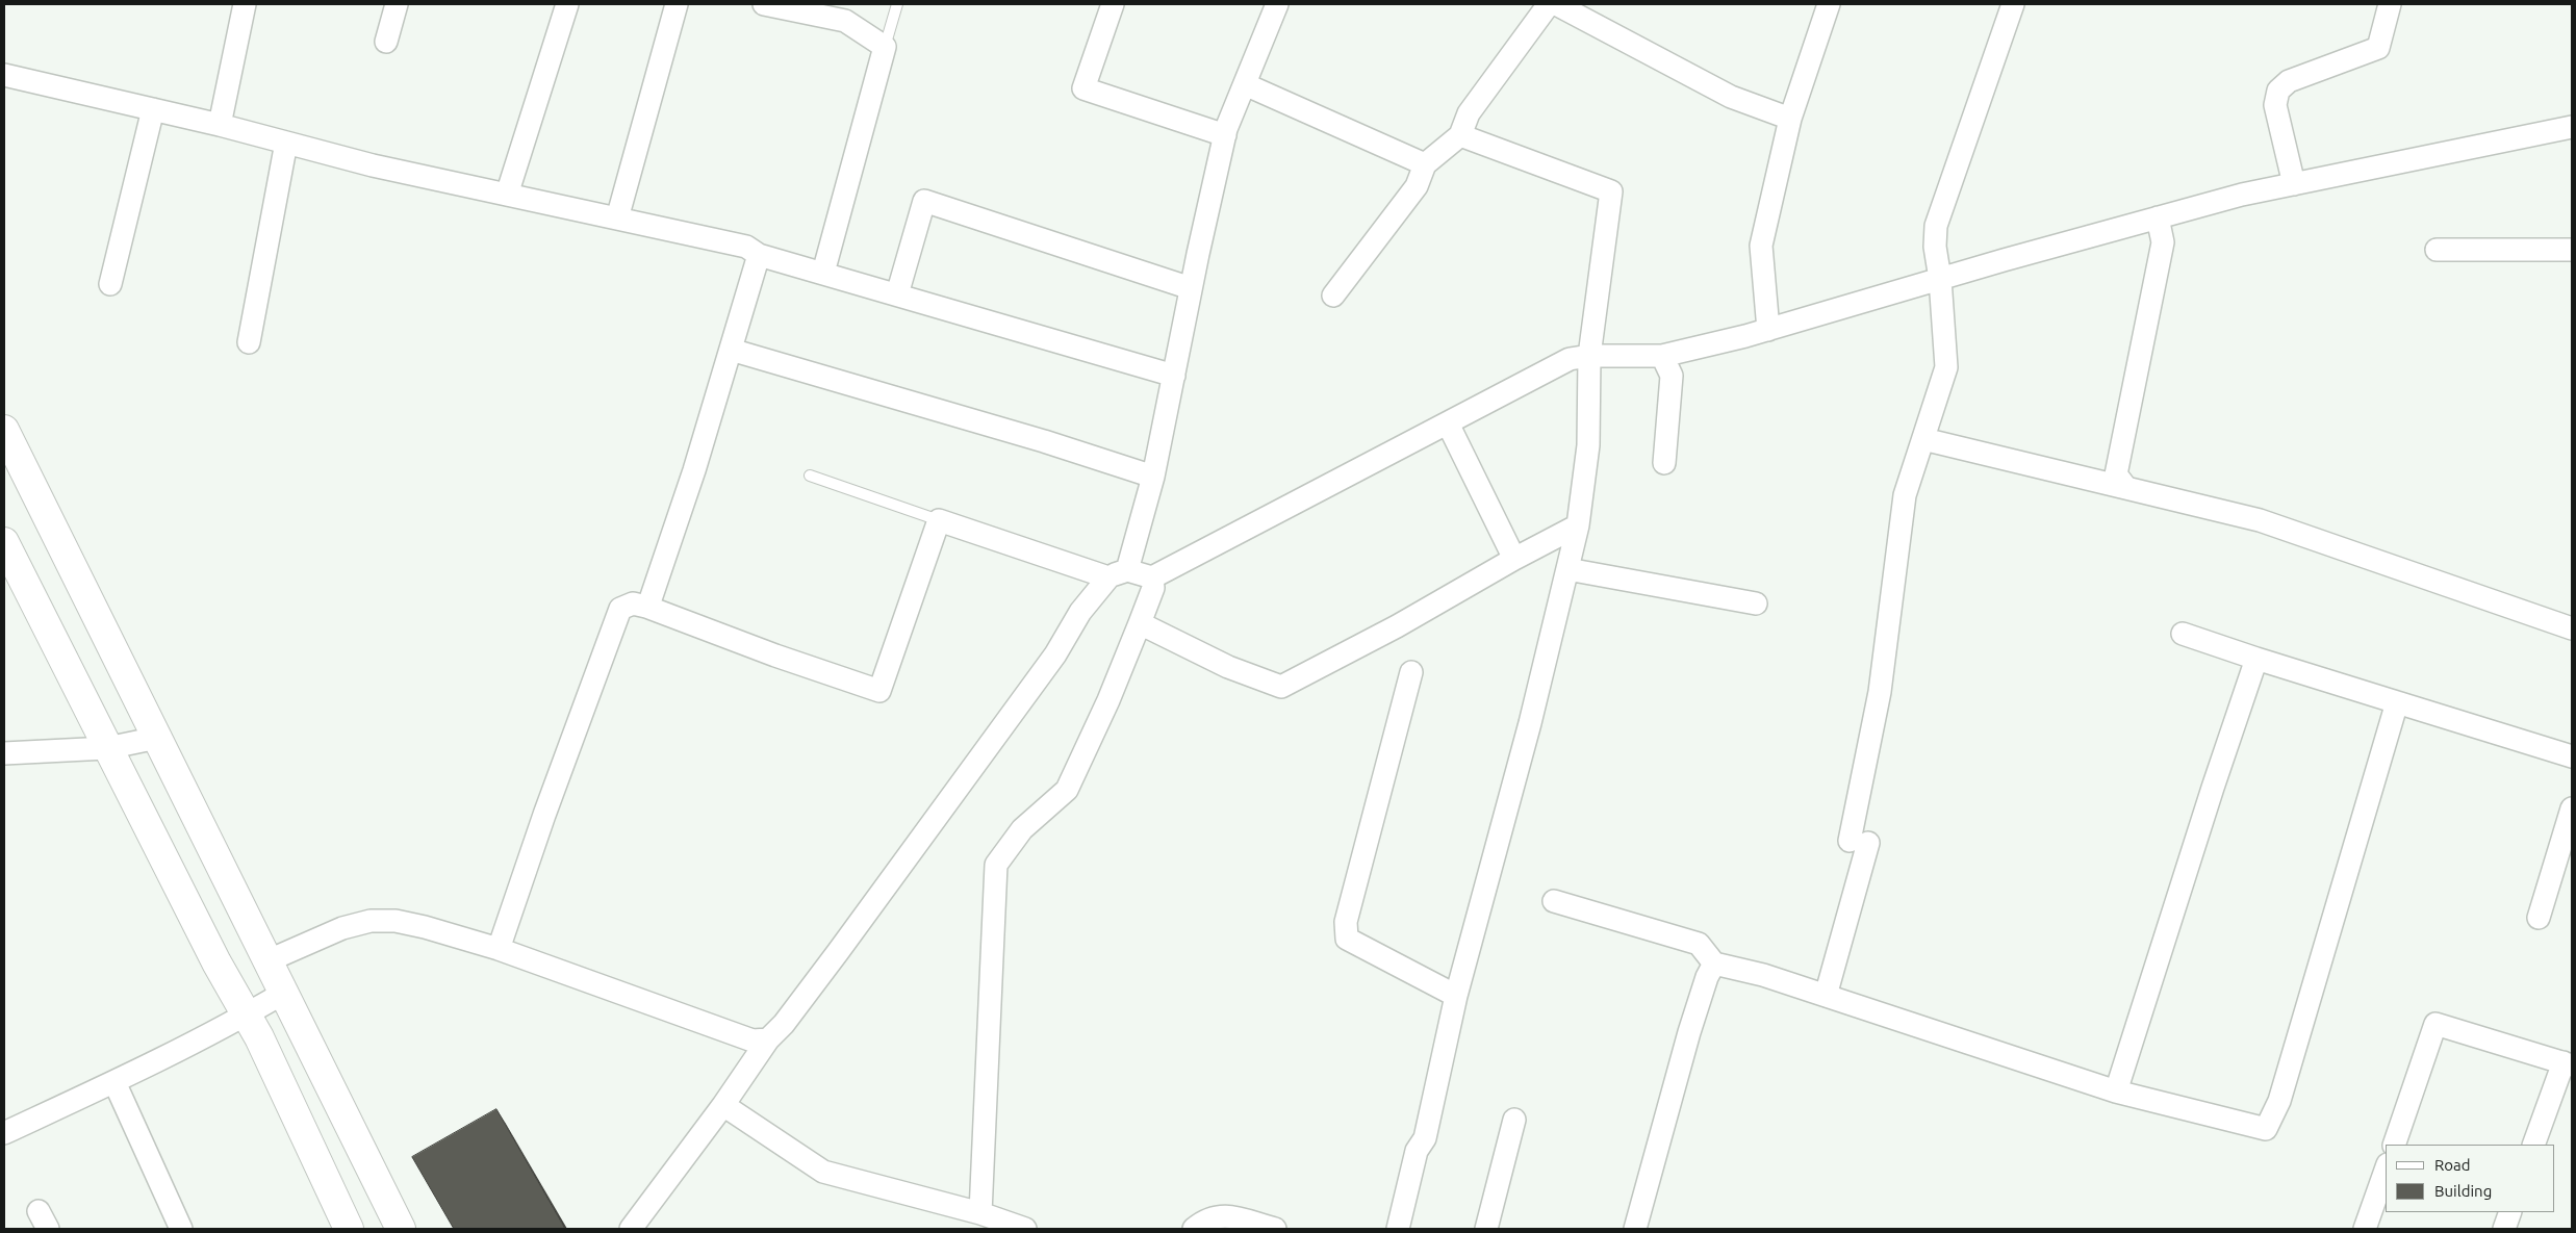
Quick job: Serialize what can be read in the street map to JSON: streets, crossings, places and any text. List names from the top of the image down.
{
  "legend": ["Road", "Building"]
}
